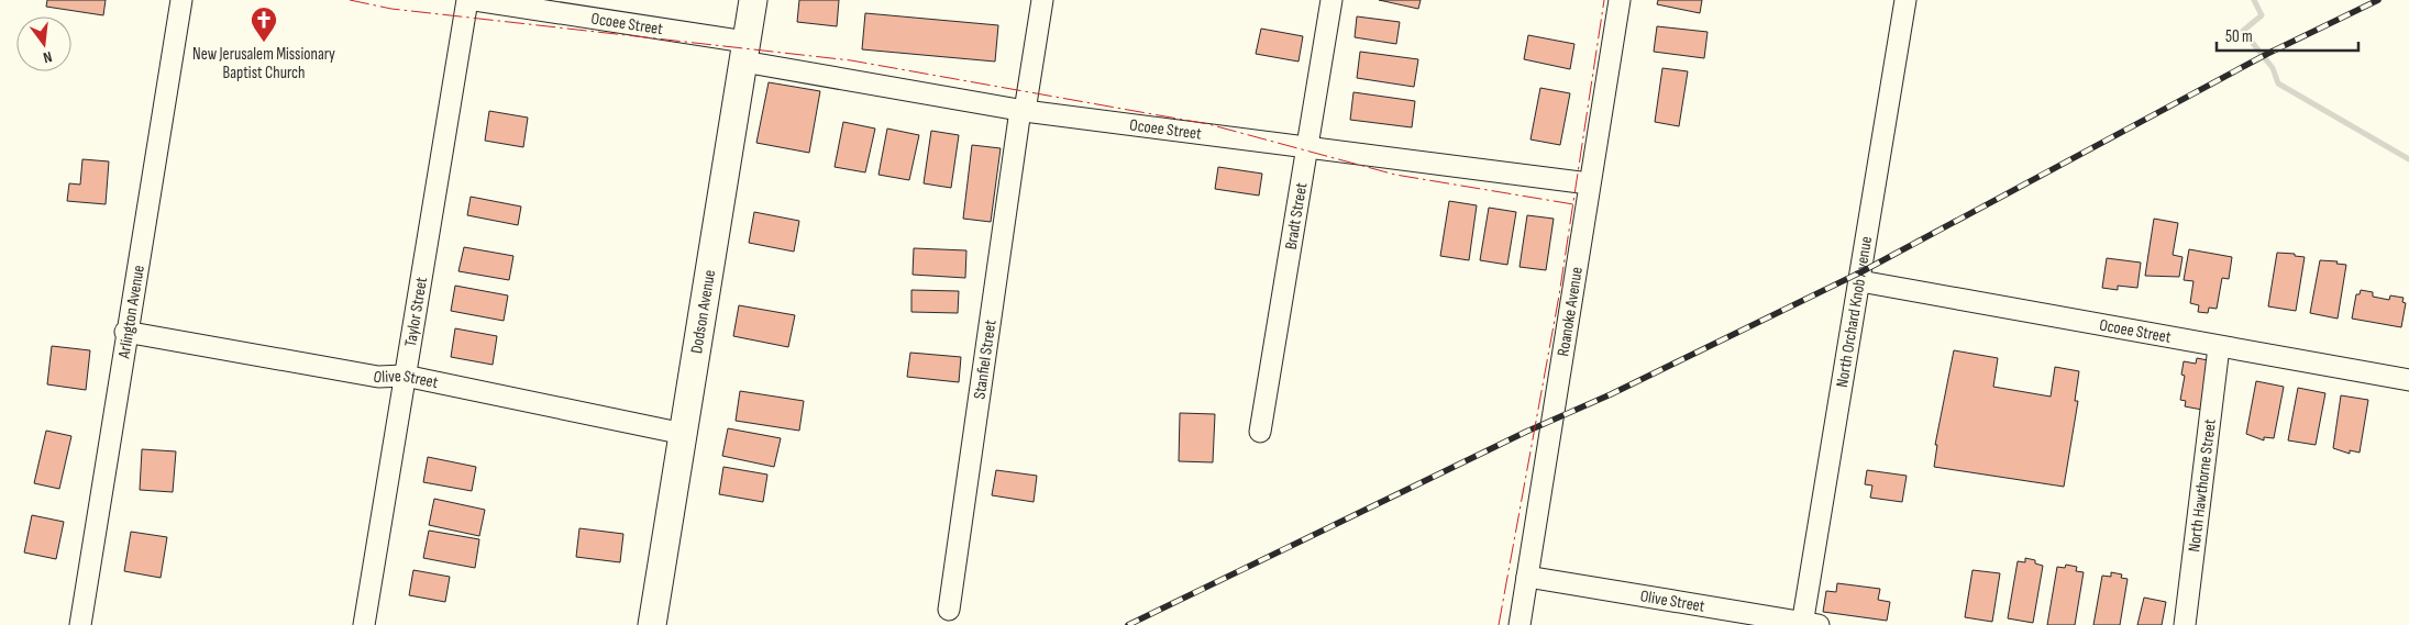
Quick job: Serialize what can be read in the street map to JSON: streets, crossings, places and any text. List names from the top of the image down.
{
  "streets": {
    "main road": ["Dodson Avenue"],
    "street": [
      "Ocoee Street",
      "Bradt Street",
      "Arlington Avenue",
      "Taylor Street",
      "Roanoke Avenue",
      "North Orchard Knob Avenue",
      "Stanfiel Street",
      "Olive Street",
      "North Hawthorne Street"
    ]
  },
  "crossings": [
    ["Ocoee Street", "Bradt Street"],
    ["Ocoee Street", "Dodson Avenue"],
    ["Ocoee Street", "Roanoke Avenue"],
    ["Ocoee Street", "North Orchard Knob Avenue"],
    ["Ocoee Street", "Stanfiel Street"],
    ["Ocoee Street", "North Hawthorne Street"],
    ["Arlington Avenue", "Olive Street"],
    ["Taylor Street", "Olive Street"],
    ["Dodson Avenue", "Olive Street"],
    ["Roanoke Avenue", "Olive Street"],
    ["North Orchard Knob Avenue", "Olive Street"]
  ],
  "places": {
    "church": ["New Jerusalem Missionary Baptist Church"]
  },
  "scale_bar": "50 m",
  "north": "bottom"
}
